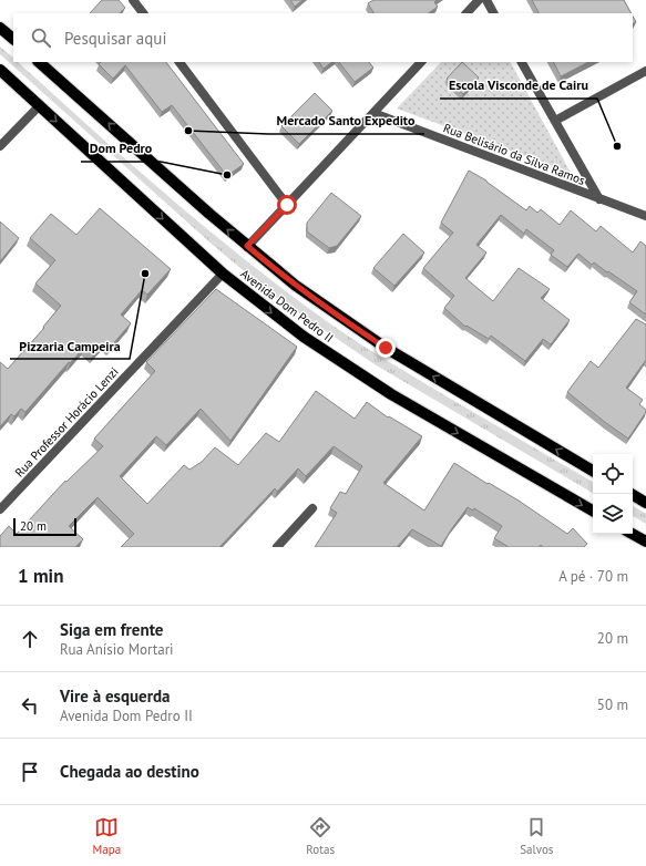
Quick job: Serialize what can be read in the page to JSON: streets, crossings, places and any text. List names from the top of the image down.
{
  "streets": {
    "main road": ["Avenida Dom Pedro II"],
    "street": ["Rua Belisário da Silva Ramos", "Rua Professor Horácio Lenzi"]
  },
  "crossings": [
    ["Avenida Dom Pedro II", "Rua Professor Horácio Lenzi"]
  ],
  "places": [
    "Mercado Santo Expedito",
    "Escola Visconde de Cairu",
    "Dom Pedro",
    "Pizzaria Campeira"
  ],
  "scale_bar": "20 m",
  "page": {
    "search": "Pesquisar aqui",
    "scale": "20 m",
    "heading": ["1 min", "A pé · 70 m"],
    "list": [
      ["Siga em frente", "Rua Anísio Mortari", "20 m"],
      ["Vire à esquerda", "Avenida Dom Pedro II", "50 m"],
      "Chegada ao destino"
    ],
    "nav": ["Mapa", "Rotas", "Salvos"]
  }
}
